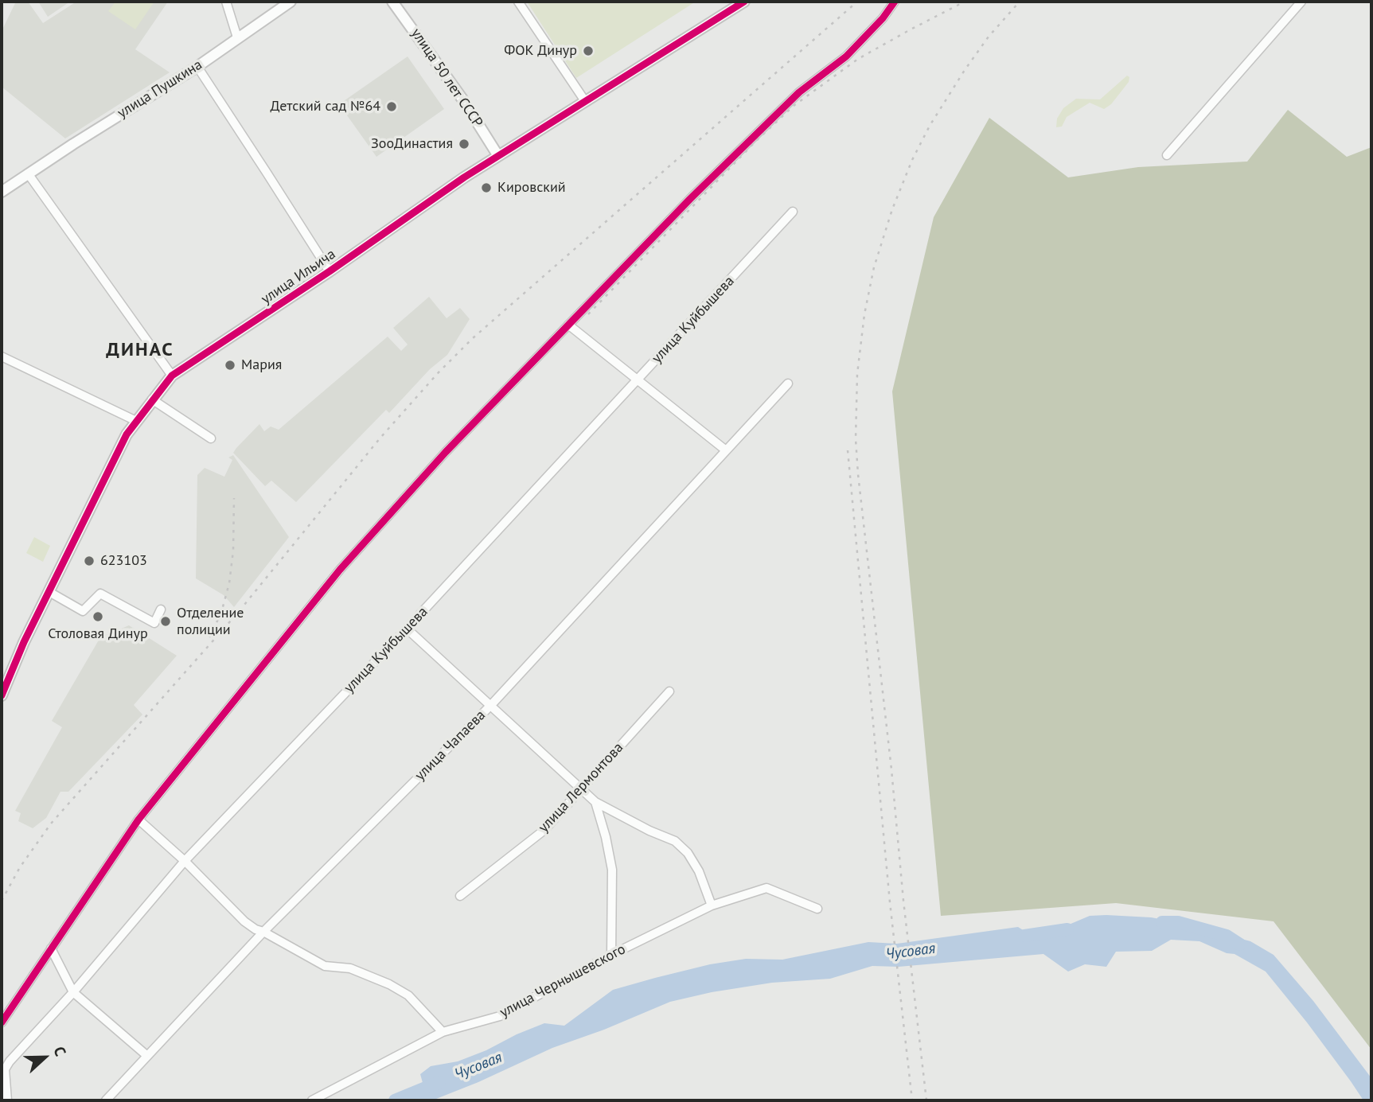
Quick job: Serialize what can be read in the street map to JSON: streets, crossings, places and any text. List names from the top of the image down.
{
  "streets": {
    "street": [
      "улица 50 лет СССР",
      "улица Пушкина",
      "улица Ильича",
      "улица Куйбышева",
      "улица Чапаева",
      "улица Лермонтова",
      "улица Чернышевского"
    ]
  },
  "crossings": [
    ["улица 50 лет СССР", "улица Ильича"]
  ],
  "districts": ["ДИНАС"],
  "water": ["Чусовая"],
  "places": [
    "ФОК Динур",
    "Детский сад №64",
    "ЗооДинастия",
    "Кировский",
    "Мария",
    "623103",
    "Столовая Динур",
    "Отделение полиции"
  ],
  "north": "right"
}
